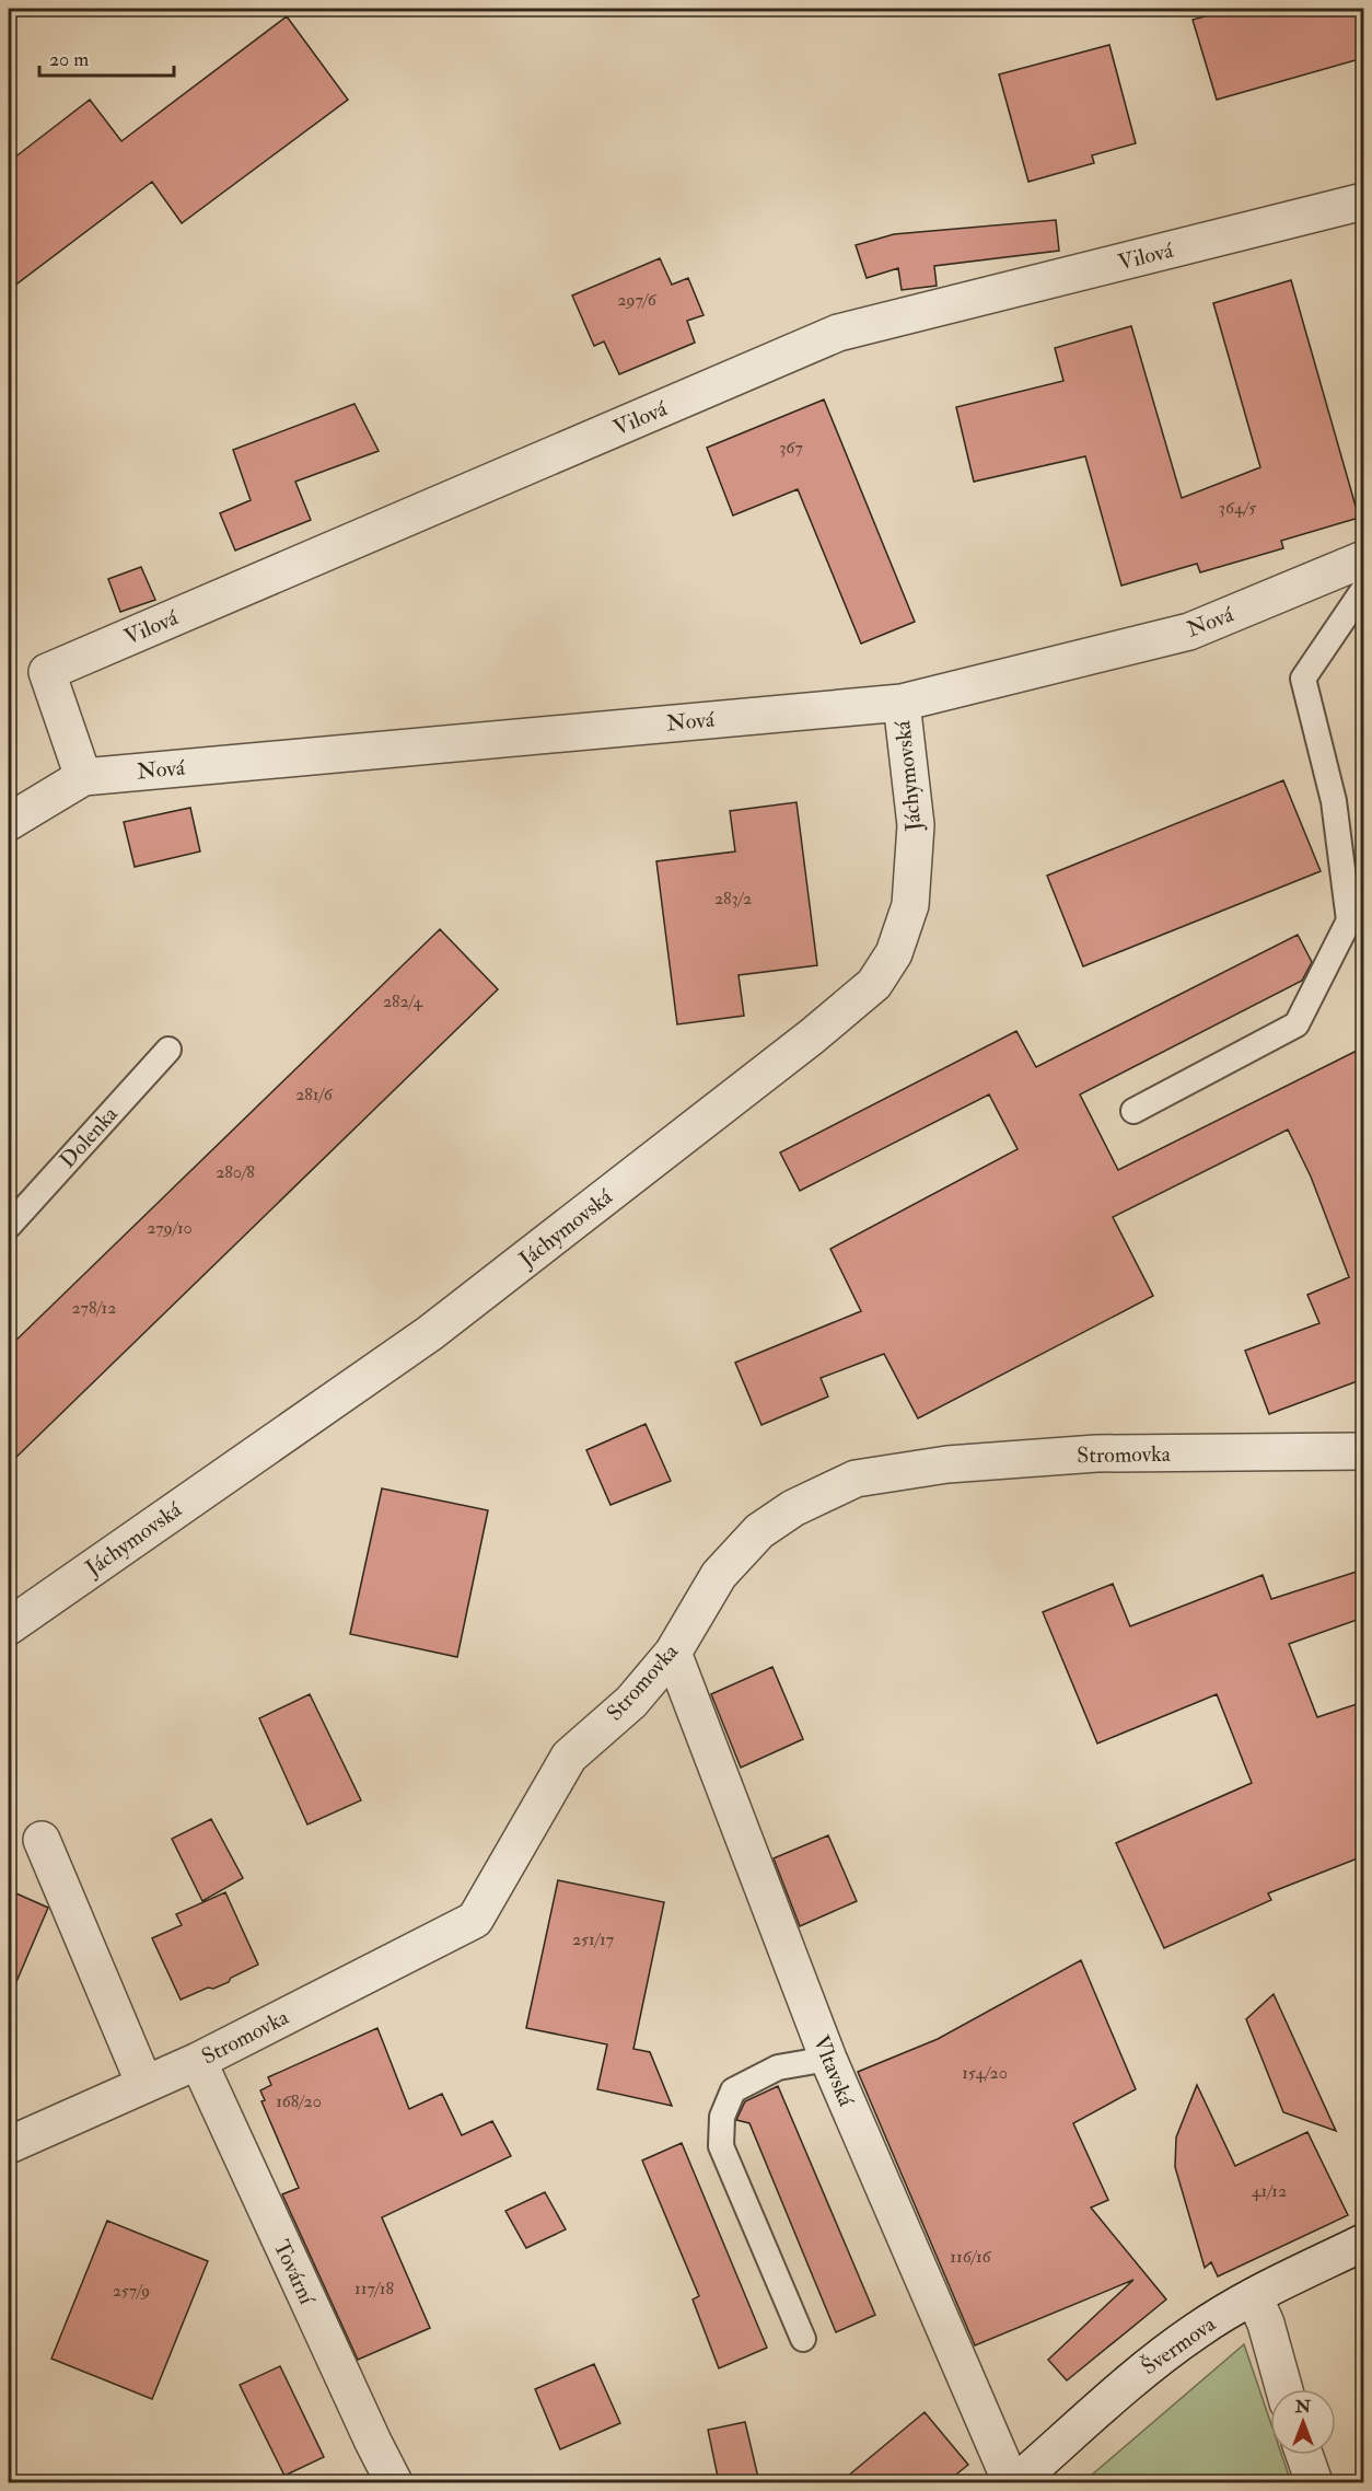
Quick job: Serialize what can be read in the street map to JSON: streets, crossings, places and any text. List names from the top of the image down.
{
  "streets": {
    "street": [
      "Vilová",
      "Nová",
      "Jáchymovská",
      "Stromovka",
      "Vltavská",
      "Tovární",
      "Švermova"
    ],
    "lane": ["Dolenka"]
  },
  "crossings": [
    ["Vilová", "Nová"],
    ["Nová", "Jáchymovská"],
    ["Stromovka", "Vltavská"],
    ["Stromovka", "Tovární"]
  ],
  "house_numbers": [
    "297/6",
    "367",
    "364/5",
    "283/2",
    "282/4",
    "281/6",
    "280/8",
    "279/10",
    "278/12",
    "251/17",
    "154/20",
    "168/20",
    "41/12",
    "116/16",
    "117/18",
    "257/9"
  ],
  "scale_bar": "20 m",
  "north": "top"
}
